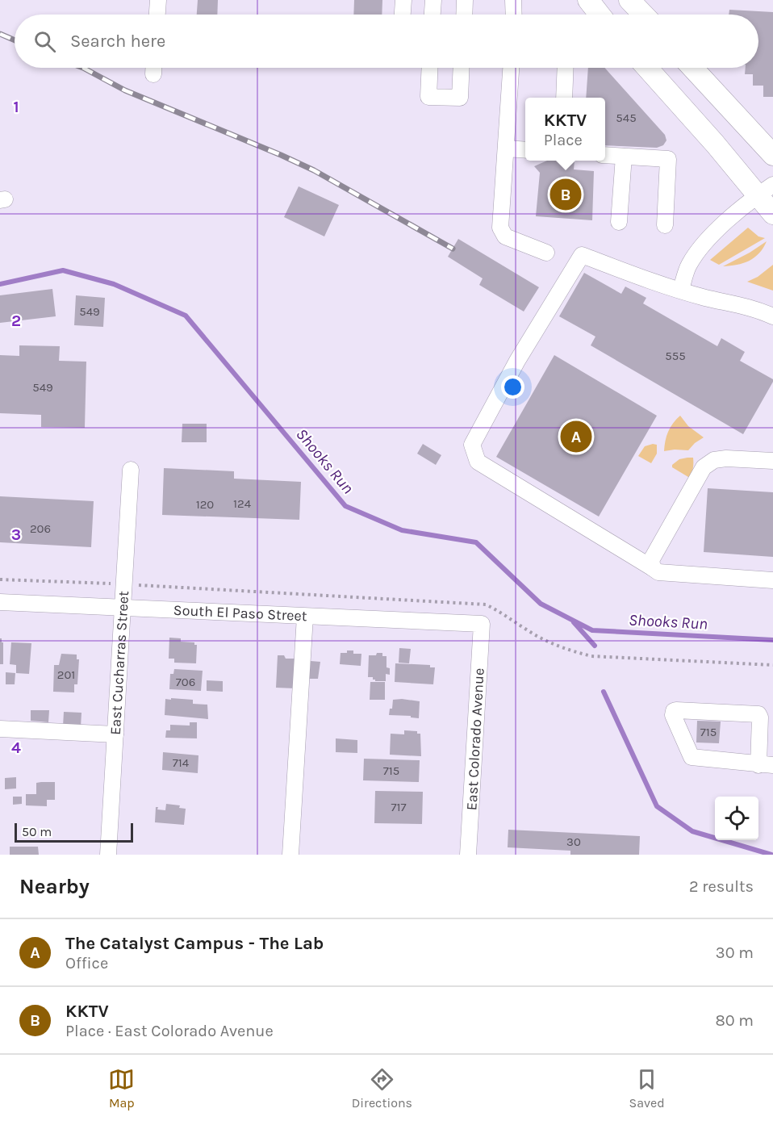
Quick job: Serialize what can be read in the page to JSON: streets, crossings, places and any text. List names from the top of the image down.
{
  "streets": {
    "street": ["South El Paso Street", "East Cucharras Street", "East Colorado Avenue"]
  },
  "crossings": [
    ["South El Paso Street", "East Cucharras Street"],
    ["South El Paso Street", "East Colorado Avenue"]
  ],
  "water": ["Shooks Run"],
  "house_numbers": [
    "545",
    "549",
    "555",
    "549",
    "124",
    "120",
    "206",
    "201",
    "706",
    "715",
    "714",
    "715",
    "717",
    "30"
  ],
  "scale_bar": "50 m",
  "page": {
    "search": "Search here",
    "popup": ["KKTV", "Place"],
    "pins": ["B", "A"],
    "scale": "50 m",
    "heading": ["Nearby", "2 results"],
    "list": [
      {
        "mark": "A",
        "name": "The Catalyst Campus - The Lab",
        "note": "Office",
        "value": "30 m"
      },
      {
        "mark": "B",
        "name": "KKTV",
        "note": "Place · East Colorado Avenue",
        "value": "80 m"
      }
    ],
    "nav": ["Map", "Directions", "Saved"]
  },
  "grid": {
    "rows": [
      "1",
      "2",
      "3",
      "4"
    ]
  }
}
